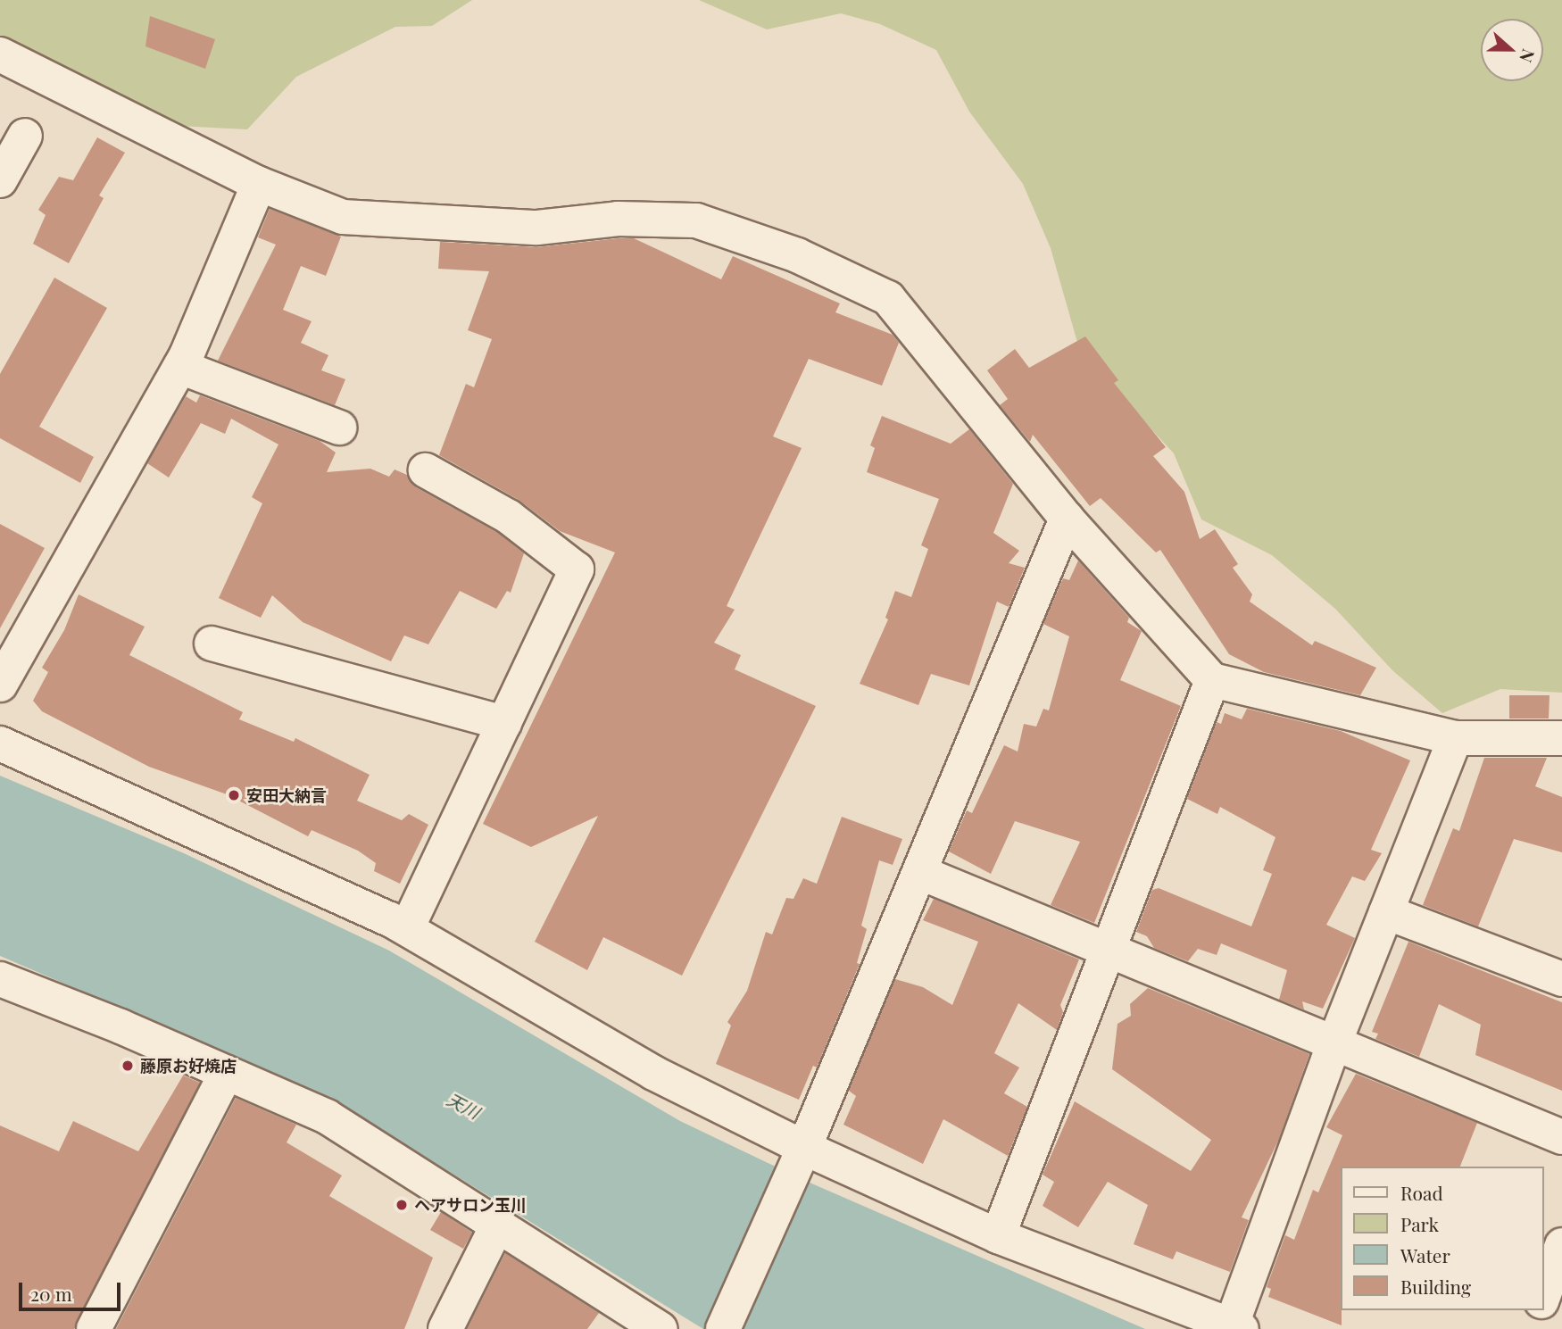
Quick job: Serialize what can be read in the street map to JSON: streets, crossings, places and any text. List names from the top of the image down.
{
  "water": ["天川"],
  "places": ["安田大納言", "藤原お好焼店", "ヘアサロン玉川"],
  "legend": [
    "Road",
    "Park",
    "Water",
    "Building"
  ],
  "scale_bar": "20 m",
  "north": "right"
}
